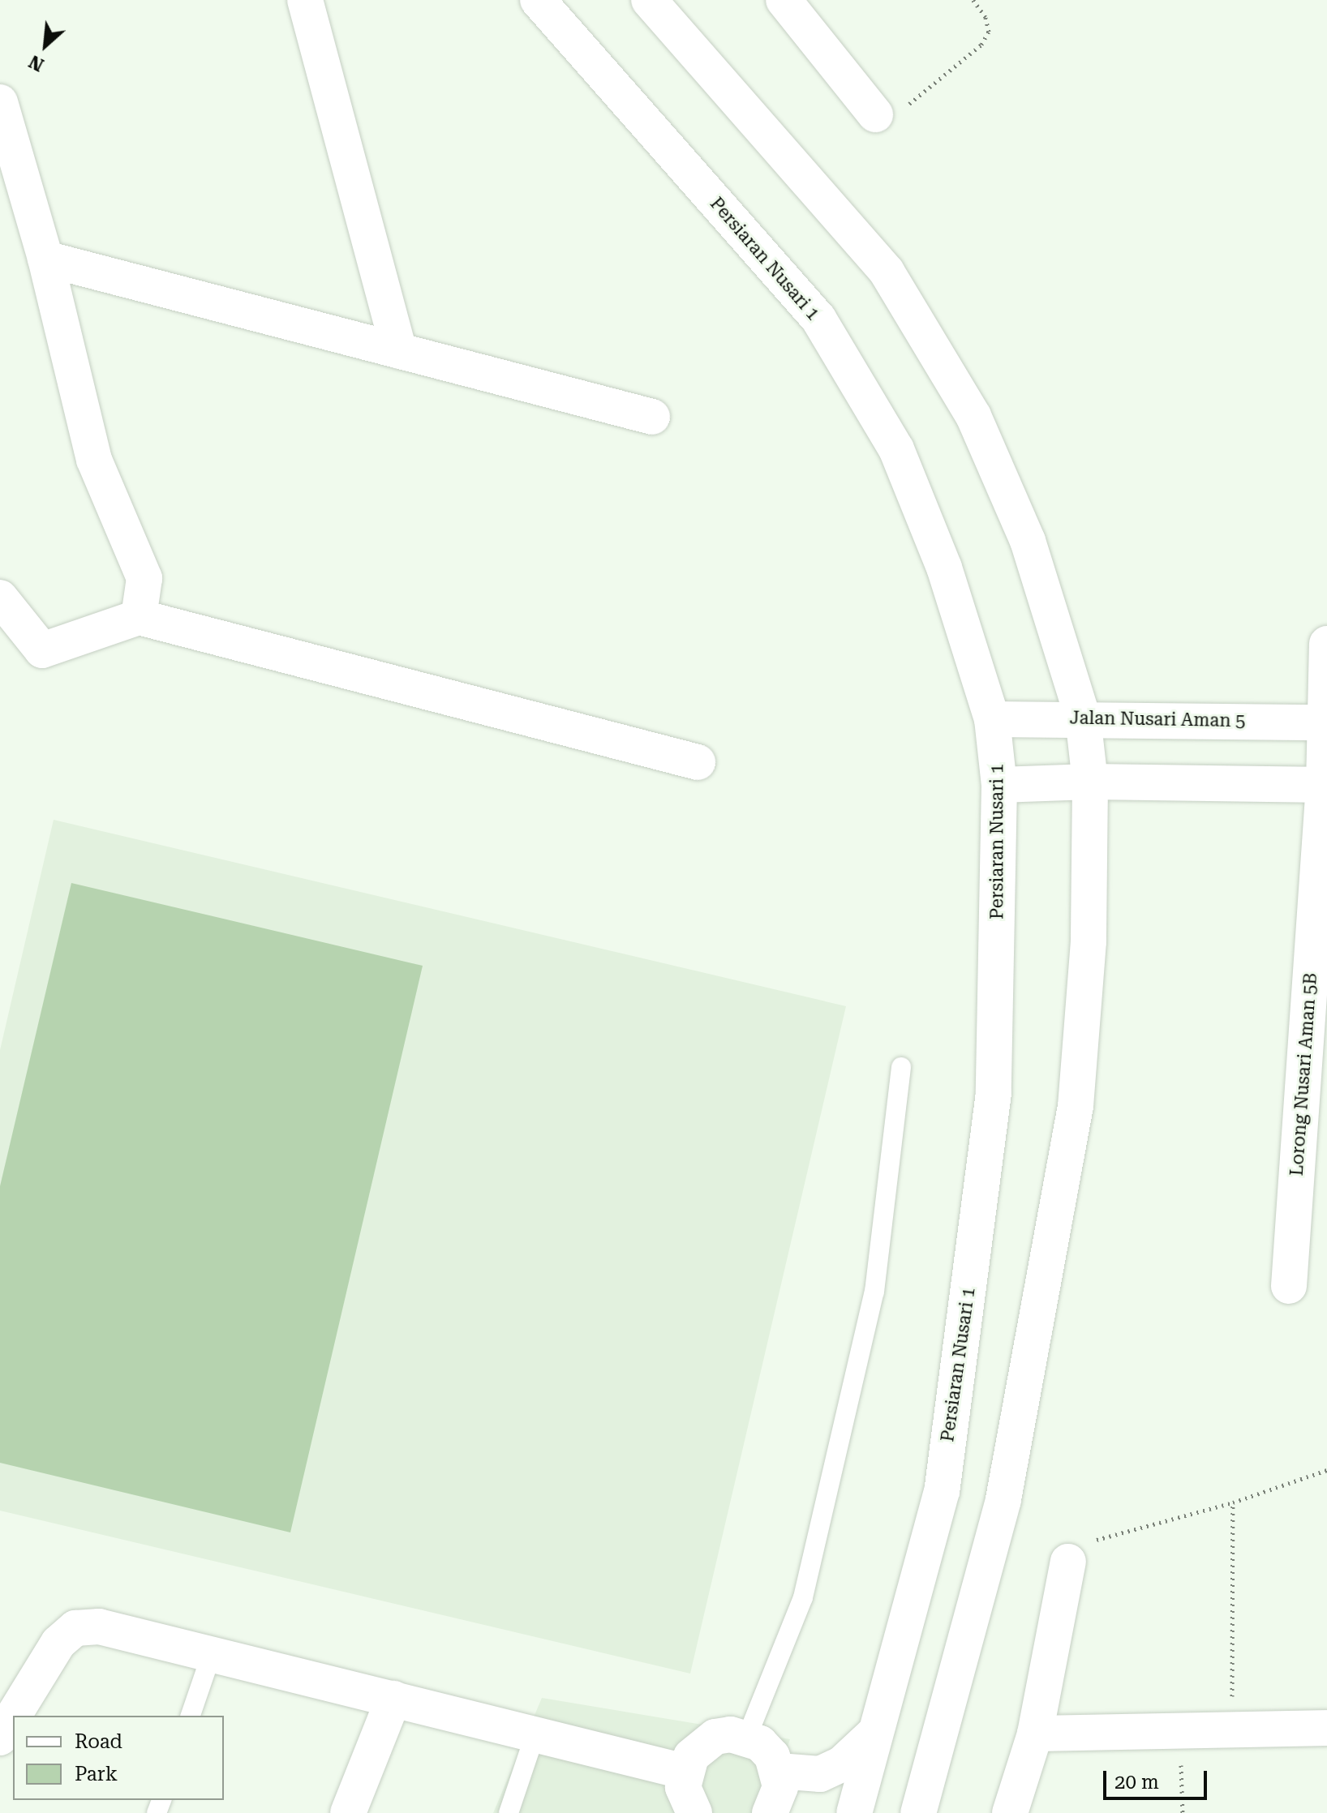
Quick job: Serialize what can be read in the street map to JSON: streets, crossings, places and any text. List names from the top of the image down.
{
  "streets": {
    "street": ["Persiaran Nusari 1", "Jalan Nusari Aman 5", "Lorong Nusari Aman 5B"]
  },
  "crossings": [
    ["Persiaran Nusari 1", "Jalan Nusari Aman 5"],
    ["Jalan Nusari Aman 5", "Lorong Nusari Aman 5B"]
  ],
  "legend": ["Road", "Park"],
  "scale_bar": "20 m",
  "north": "bottom left"
}
